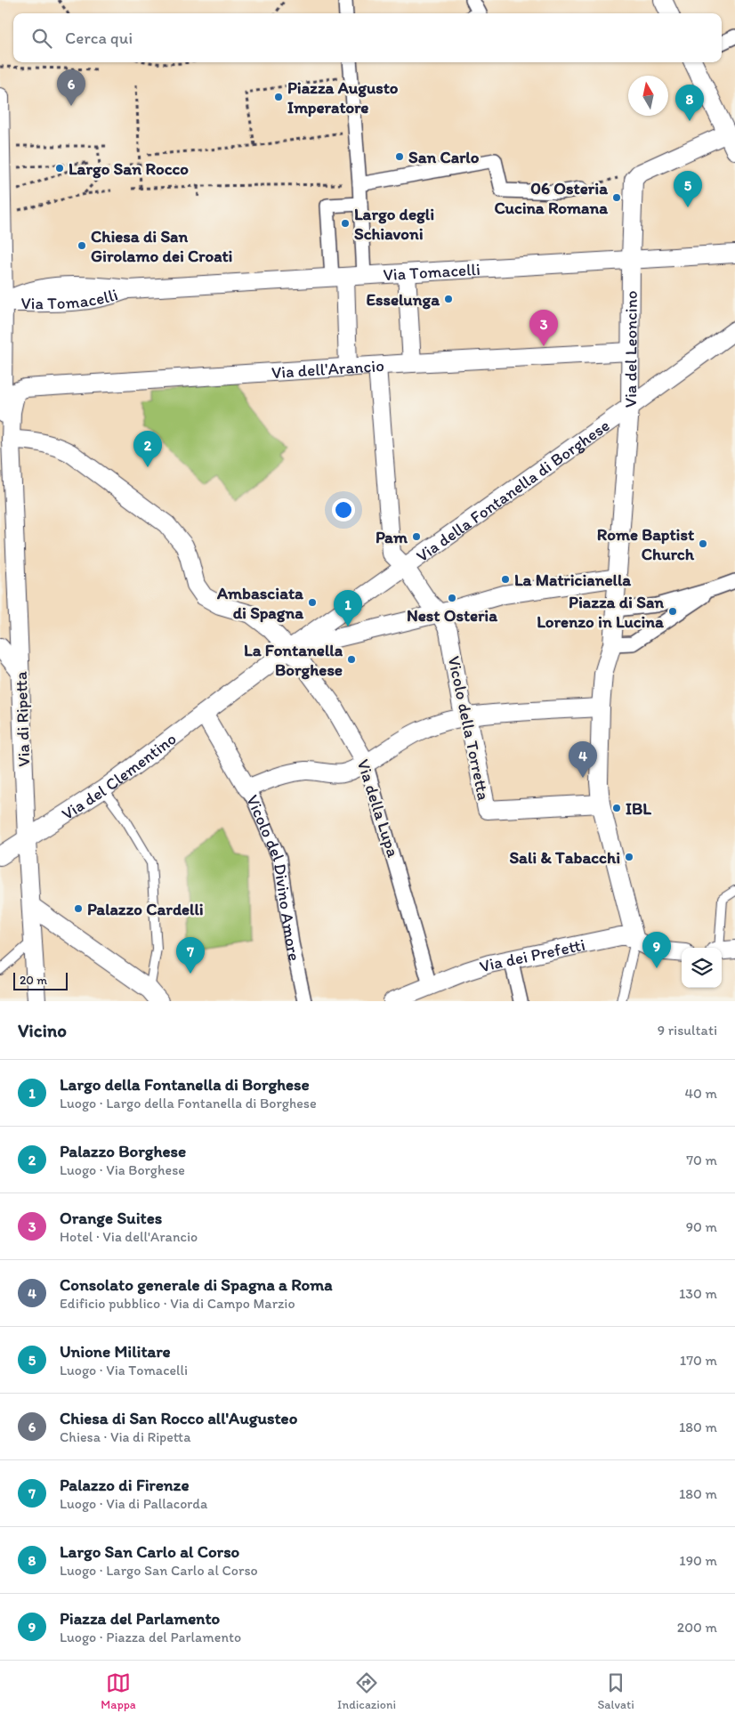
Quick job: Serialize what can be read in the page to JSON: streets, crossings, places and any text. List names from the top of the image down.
{
  "streets": {
    "street": [
      "Via Tomacelli",
      "Via del Leoncino",
      "Via dell'Arancio",
      "Via della Fontanella di Borghese",
      "Via di Ripetta",
      "Vicolo della Torretta",
      "Via del Clementino",
      "Via della Lupa",
      "Vicolo del Divino Amore",
      "Via dei Prefetti"
    ]
  },
  "crossings": [
    ["Via Tomacelli", "Via del Leoncino"],
    ["Via del Leoncino", "Via dell'Arancio"],
    ["Via del Leoncino", "Via della Fontanella di Borghese"],
    ["Via del Leoncino", "Vicolo della Torretta"],
    ["Via del Leoncino", "Via dei Prefetti"],
    ["Via dell'Arancio", "Via di Ripetta"],
    ["Via dell'Arancio", "Vicolo della Torretta"],
    ["Via dell'Arancio", "Via della Lupa"],
    ["Via della Fontanella di Borghese", "Vicolo della Torretta"],
    ["Via della Fontanella di Borghese", "Via del Clementino"],
    ["Via della Fontanella di Borghese", "Via della Lupa"],
    ["Via della Fontanella di Borghese", "Vicolo del Divino Amore"],
    ["Via di Ripetta", "Via del Clementino"],
    ["Via di Ripetta", "Via della Lupa"],
    ["Via del Clementino", "Vicolo del Divino Amore"],
    ["Via della Lupa", "Via dei Prefetti"]
  ],
  "places": [
    "Piazza Augusto Imperatore",
    "San Carlo",
    "Largo San Rocco",
    "06 Osteria Cucina Romana",
    "Largo degli Schiavoni",
    "Chiesa di San Girolamo dei Croati",
    "Esselunga",
    "Pam",
    "Rome Baptist Church",
    "La Matricianella",
    "Nest Osteria",
    "Ambasciata di Spagna",
    "Piazza di San Lorenzo in Lucina",
    "La Fontanella Borghese",
    "IBL",
    "Sali & Tabacchi",
    "Palazzo Cardelli"
  ],
  "scale_bar": "20 m",
  "north": "top",
  "page": {
    "search": "Cerca qui",
    "pins": [
      "6",
      "8",
      "5",
      "3",
      "2",
      "1",
      "4",
      "9",
      "7"
    ],
    "scale": "20 m",
    "heading": ["Vicino", "9 risultati"],
    "list": [
      {
        "mark": "1",
        "name": "Largo della Fontanella di Borghese",
        "note": "Luogo · Largo della Fontanella di Borghese",
        "value": "40 m"
      },
      {
        "mark": "2",
        "name": "Palazzo Borghese",
        "note": "Luogo · Via Borghese",
        "value": "70 m"
      },
      {
        "mark": "3",
        "name": "Orange Suites",
        "note": "Hotel · Via dell'Arancio",
        "value": "90 m"
      },
      {
        "mark": "4",
        "name": "Consolato generale di Spagna a Roma",
        "note": "Edificio pubblico · Via di Campo Marzio",
        "value": "130 m"
      },
      {
        "mark": "5",
        "name": "Unione Militare",
        "note": "Luogo · Via Tomacelli",
        "value": "170 m"
      },
      {
        "mark": "6",
        "name": "Chiesa di San Rocco all'Augusteo",
        "note": "Chiesa · Via di Ripetta",
        "value": "180 m"
      },
      {
        "mark": "7",
        "name": "Palazzo di Firenze",
        "note": "Luogo · Via di Pallacorda",
        "value": "180 m"
      },
      {
        "mark": "8",
        "name": "Largo San Carlo al Corso",
        "note": "Luogo · Largo San Carlo al Corso",
        "value": "190 m"
      },
      {
        "mark": "9",
        "name": "Piazza del Parlamento",
        "note": "Luogo · Piazza del Parlamento",
        "value": "200 m"
      }
    ],
    "nav": ["Mappa", "Indicazioni", "Salvati"]
  }
}
